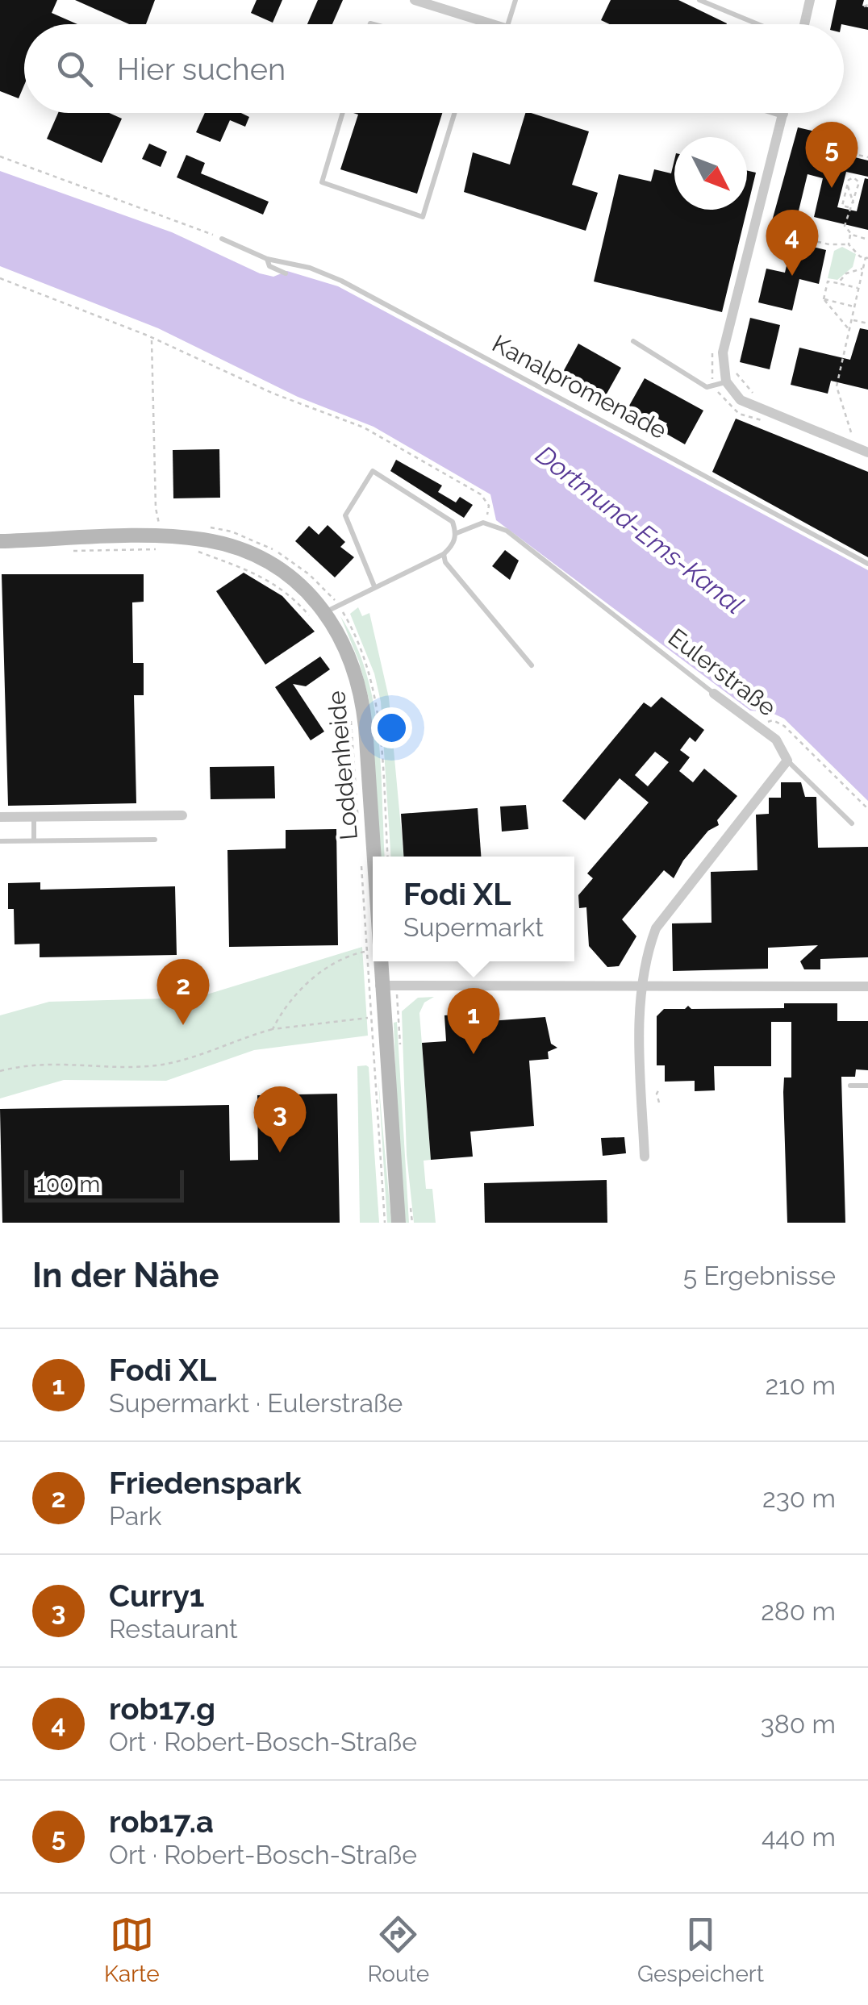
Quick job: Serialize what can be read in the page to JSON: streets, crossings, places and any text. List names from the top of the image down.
{
  "streets": {
    "street": ["Eulerstraße", "Loddenheide"],
    "lane": ["Kanalpromenade"]
  },
  "water": ["Dortmund-Ems-Kanal"],
  "scale_bar": "100 m",
  "north": "bottom right",
  "page": {
    "search": "Hier suchen",
    "pins": [
      "5",
      "4",
      "2",
      "1",
      "3"
    ],
    "popup": ["Fodi XL", "Supermarkt"],
    "scale": "100 m",
    "heading": ["In der Nähe", "5 Ergebnisse"],
    "list": [
      {
        "mark": "1",
        "name": "Fodi XL",
        "note": "Supermarkt · Eulerstraße",
        "value": "210 m"
      },
      {
        "mark": "2",
        "name": "Friedenspark",
        "note": "Park",
        "value": "230 m"
      },
      {
        "mark": "3",
        "name": "Curry1",
        "note": "Restaurant",
        "value": "280 m"
      },
      {
        "mark": "4",
        "name": "rob17.g",
        "note": "Ort · Robert-Bosch-Straße",
        "value": "380 m"
      },
      {
        "mark": "5",
        "name": "rob17.a",
        "note": "Ort · Robert-Bosch-Straße",
        "value": "440 m"
      }
    ],
    "nav": ["Karte", "Route", "Gespeichert"]
  }
}
